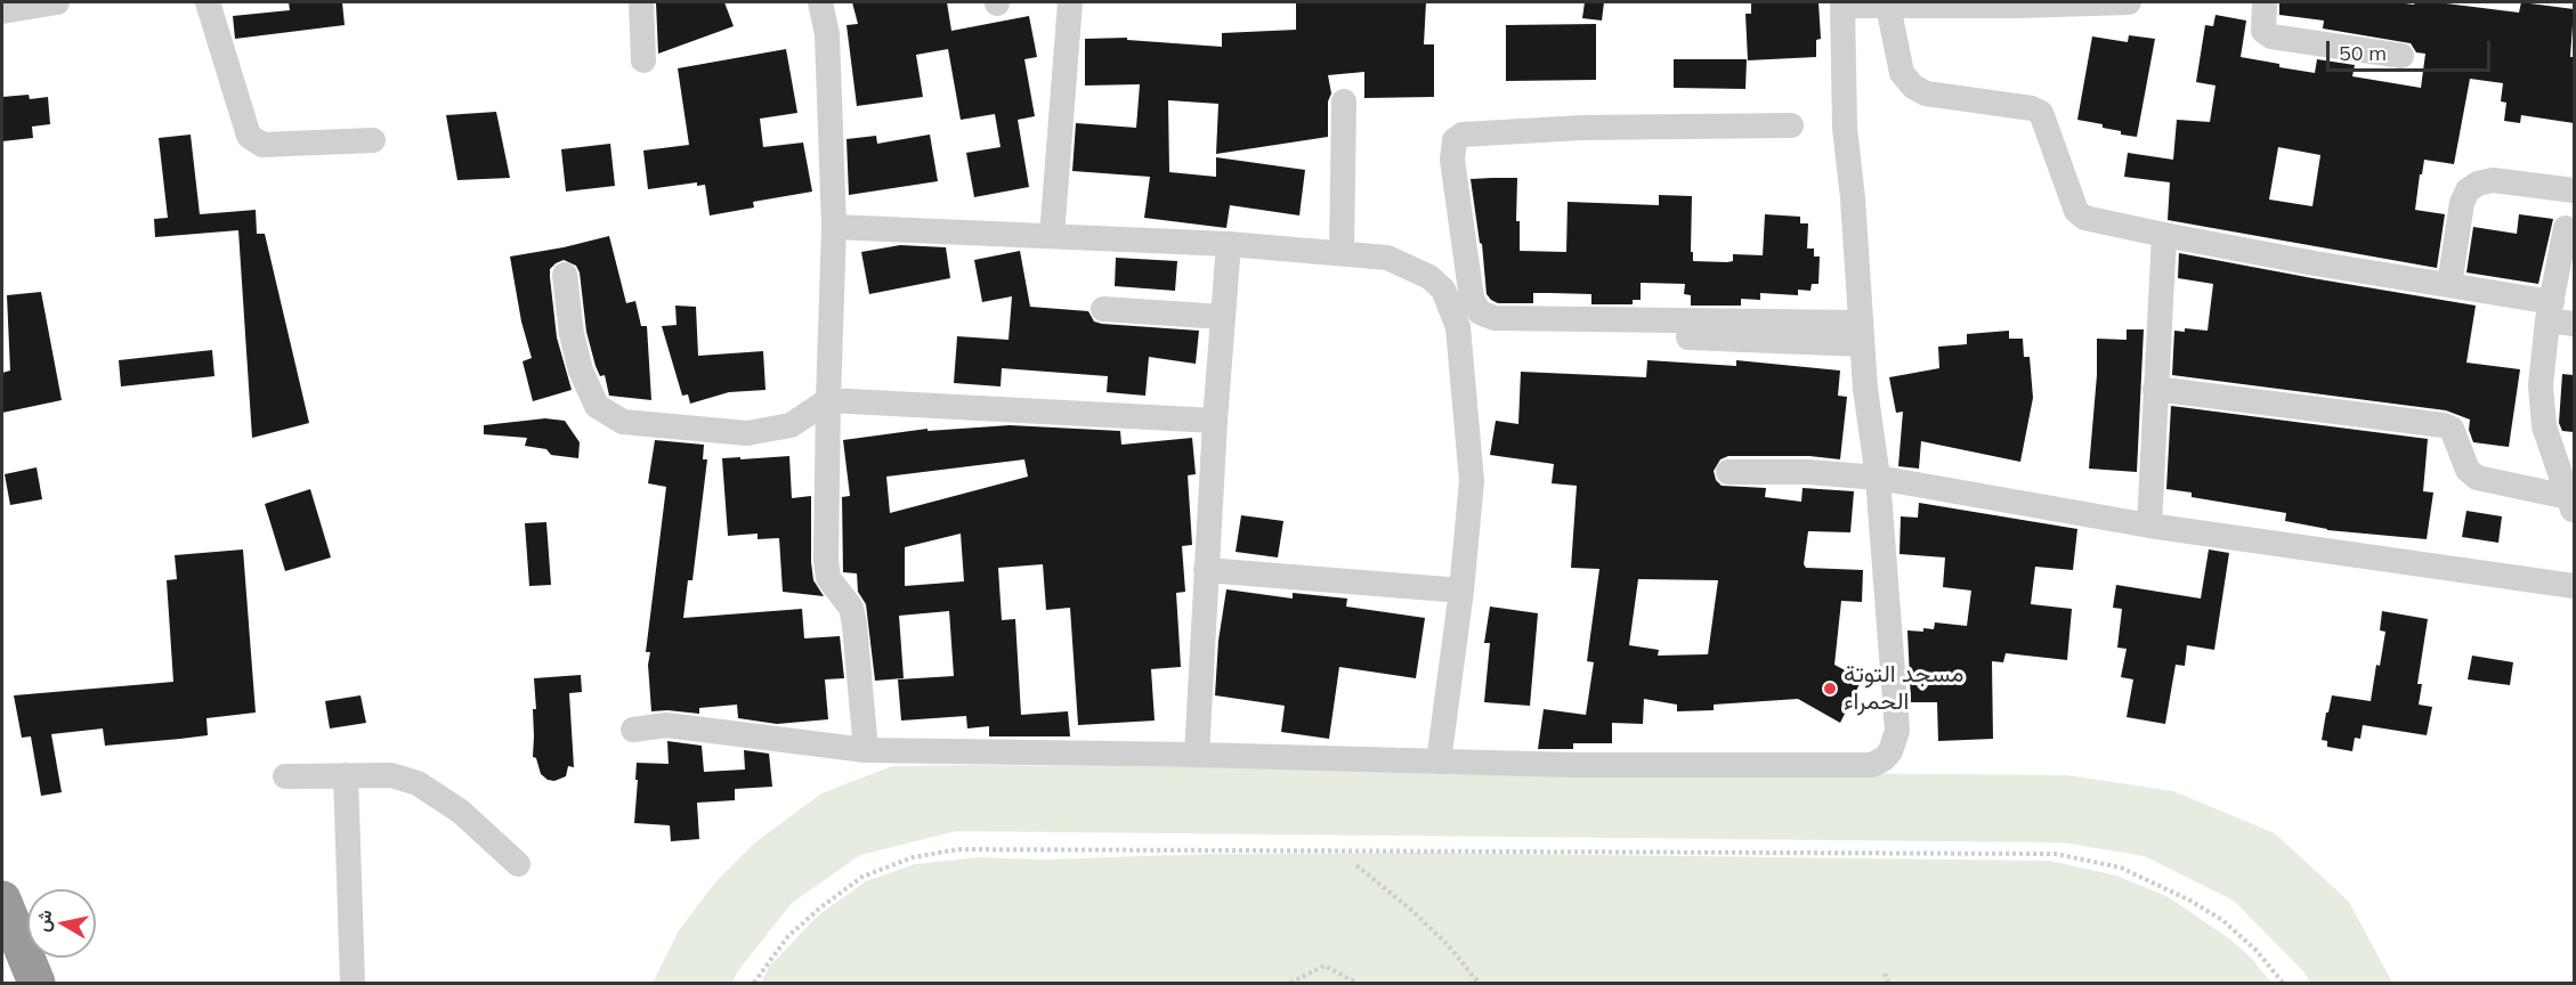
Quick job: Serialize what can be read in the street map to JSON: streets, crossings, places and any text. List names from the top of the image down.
{
  "places": ["مسجد التوتة الحمراء"],
  "scale_bar": "50 m",
  "north": "left"
}
